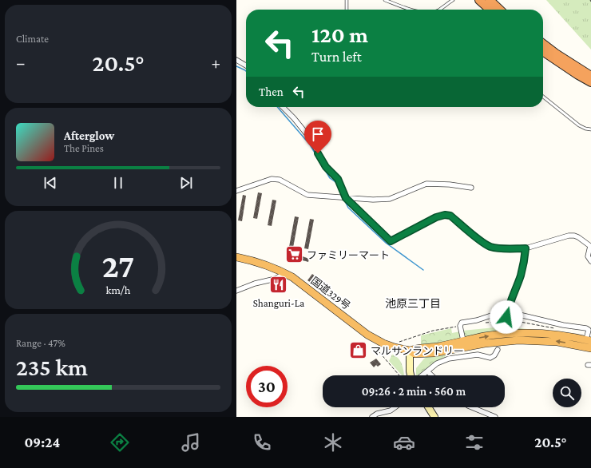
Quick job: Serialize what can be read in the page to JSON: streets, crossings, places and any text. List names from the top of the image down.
{
  "streets": {
    "highway": ["国道329号"]
  },
  "districts": ["池原三丁目"],
  "places": {
    "supermarket": ["ファミリーマート"],
    "restaurant": ["Shanguri-La"],
    "shop": ["マルサンランドリー"]
  },
  "page": {
    "tile": [
      "Climate",
      ["Range · 47%", "235 km"]
    ],
    "turn": ["120 m", "Turn left"],
    "heat": ["−", "20.5°", "+"],
    "then": "Then",
    "song": ["Afterglow", "The Pines"],
    "limit": "30",
    "trip": "09:26 · 2 min · 560 m",
    "tabs": ["09:24", "20.5°"],
    "gauge": ["27", "km/h"]
  }
}
